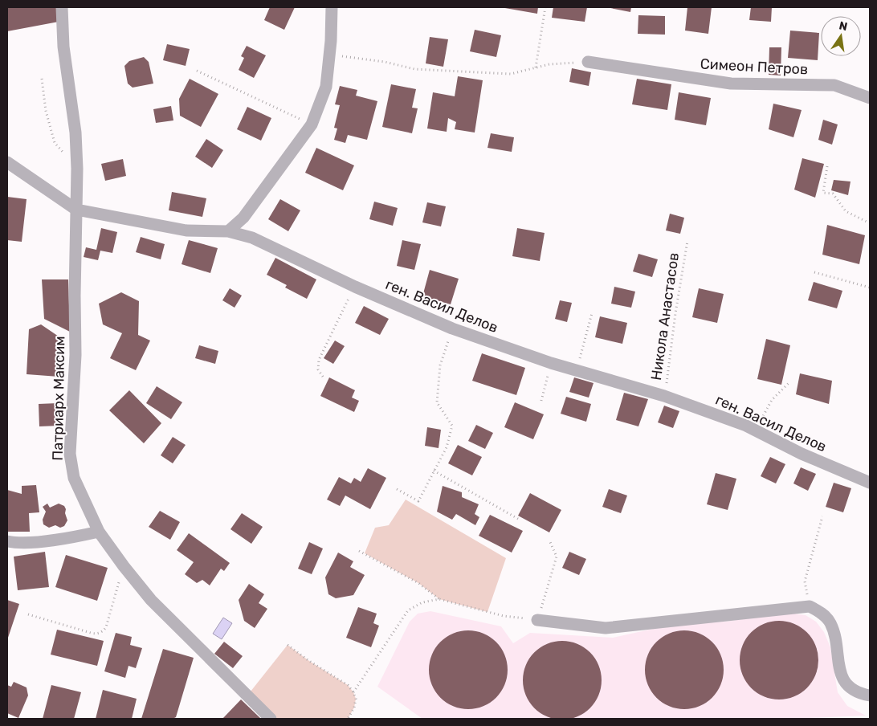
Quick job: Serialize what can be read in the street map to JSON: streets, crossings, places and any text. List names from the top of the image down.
{
  "streets": {
    "street": ["Симеон Петров", "ген. Васил Делов", "Патриарх Максим"],
    "path": ["Никола Анастасов"]
  },
  "crossings": [
    ["ген. Васил Делов", "Никола Анастасов"],
    ["ген. Васил Делов", "Патриарх Максим"]
  ],
  "north": "top"
}
